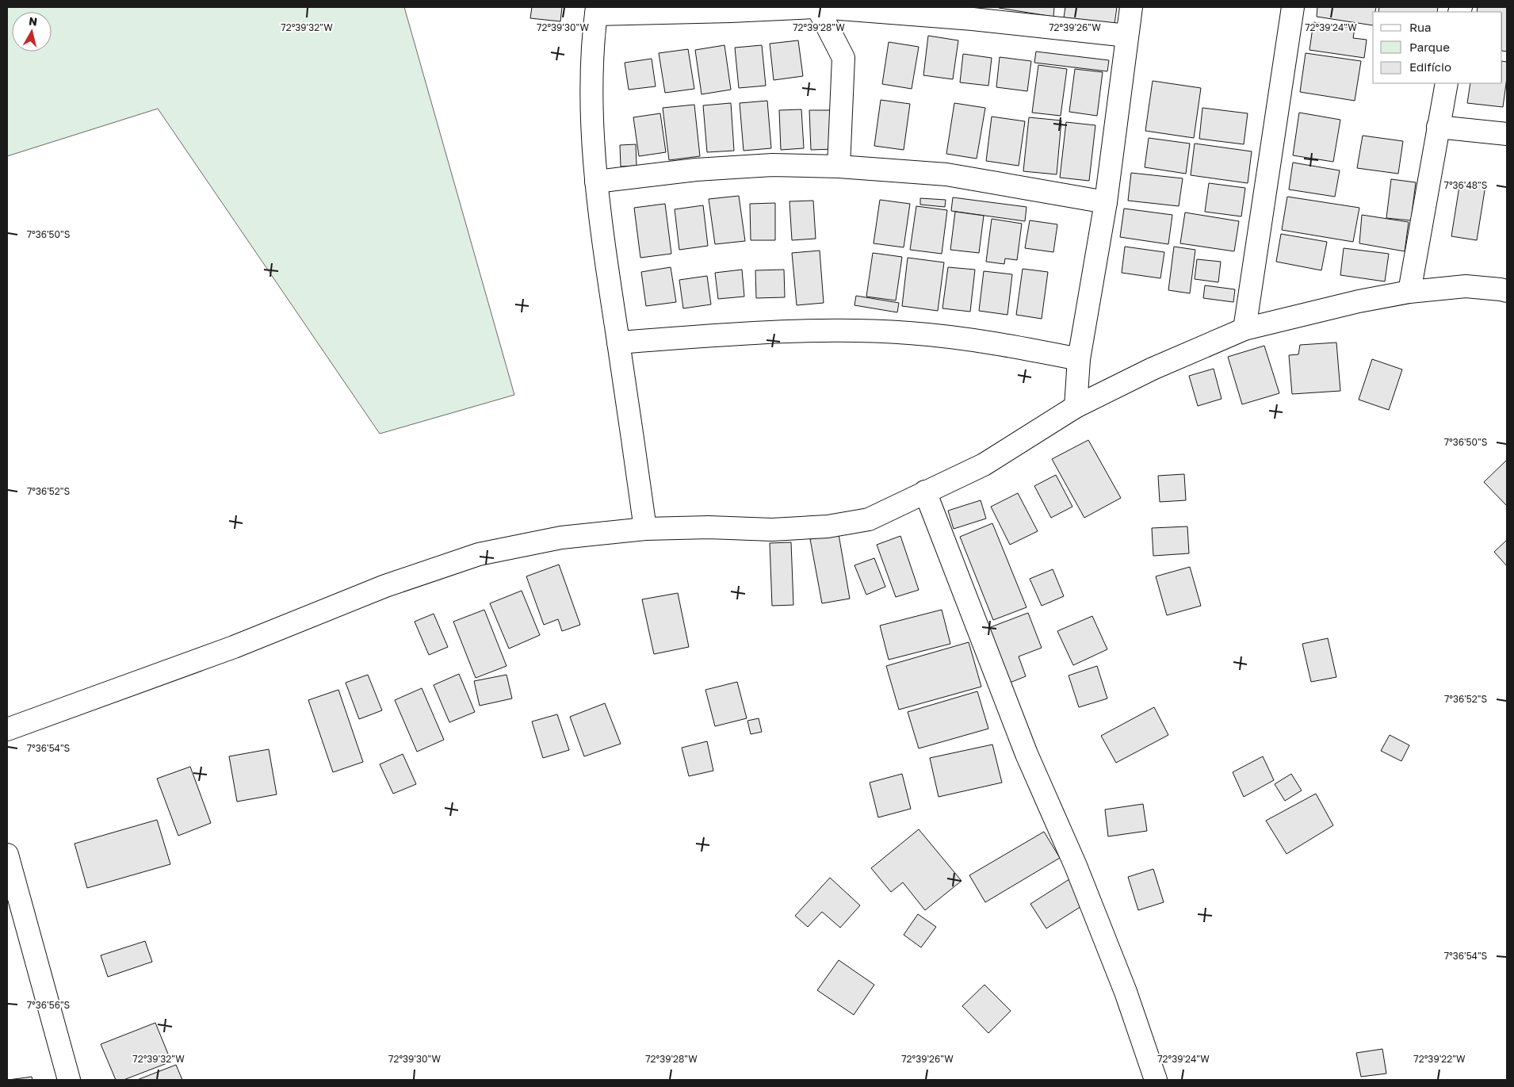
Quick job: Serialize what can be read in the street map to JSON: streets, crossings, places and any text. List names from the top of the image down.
{
  "legend": ["Rua", "Parque", "Edifício"],
  "north": "top",
  "coordinates": [
    "72°39'32\"W",
    "72°39'30\"W",
    "72°39'28\"W",
    "72°39'26\"W",
    "72°39'24\"W",
    "7°36'48\"S",
    "7°36'50\"S",
    "7°36'52\"S",
    "7°36'54\"S",
    "7°36'56\"S",
    "72°39'22\"W"
  ]
}
